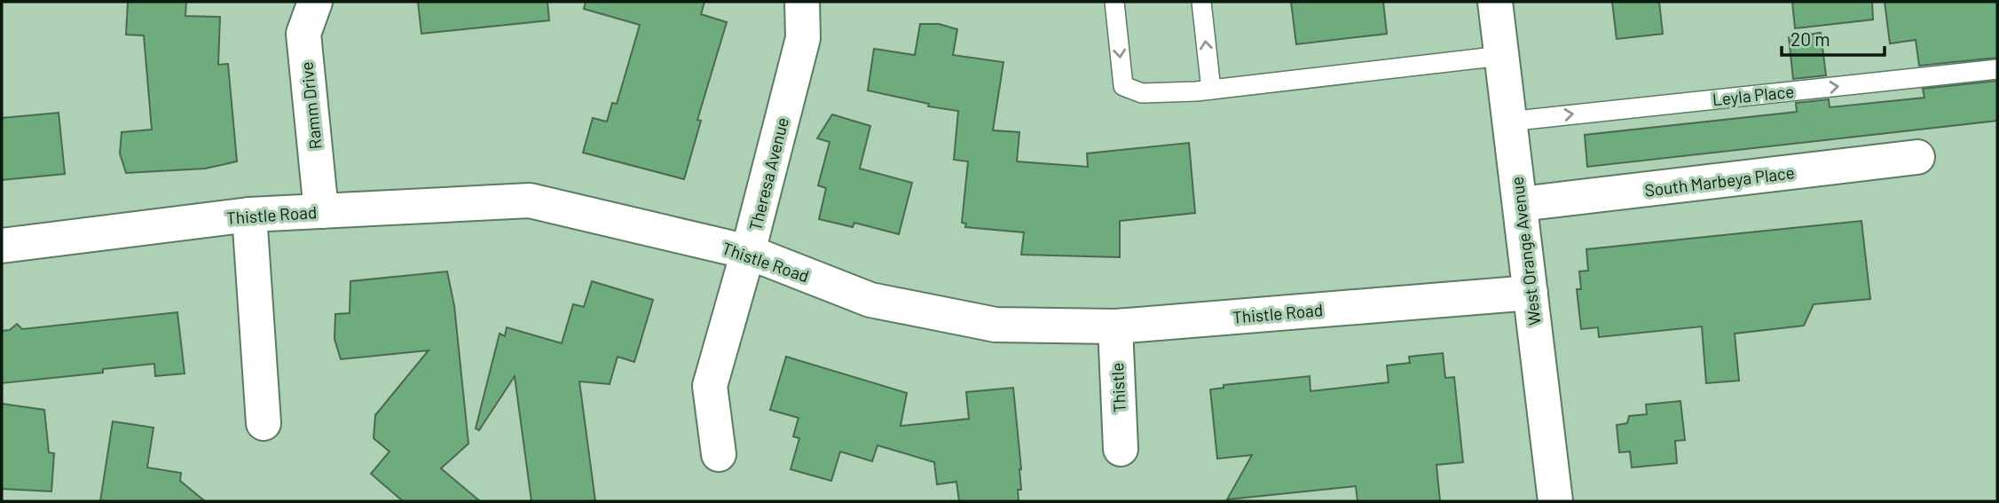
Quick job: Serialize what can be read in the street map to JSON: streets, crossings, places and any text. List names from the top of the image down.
{
  "streets": {
    "street": [
      "Ramm Drive",
      "Theresa Avenue",
      "South Marbeya Place",
      "Thistle Road",
      "West Orange Avenue",
      "Thistle"
    ],
    "lane": ["Leyla Place"]
  },
  "crossings": [
    ["Leyla Place", "West Orange Avenue"],
    ["Ramm Drive", "Thistle Road"],
    ["Theresa Avenue", "Thistle Road"],
    ["South Marbeya Place", "West Orange Avenue"],
    ["Thistle Road", "West Orange Avenue"],
    ["Thistle Road", "Thistle"]
  ],
  "one_way": ["Leyla Place"],
  "scale_bar": "20 m"
}
